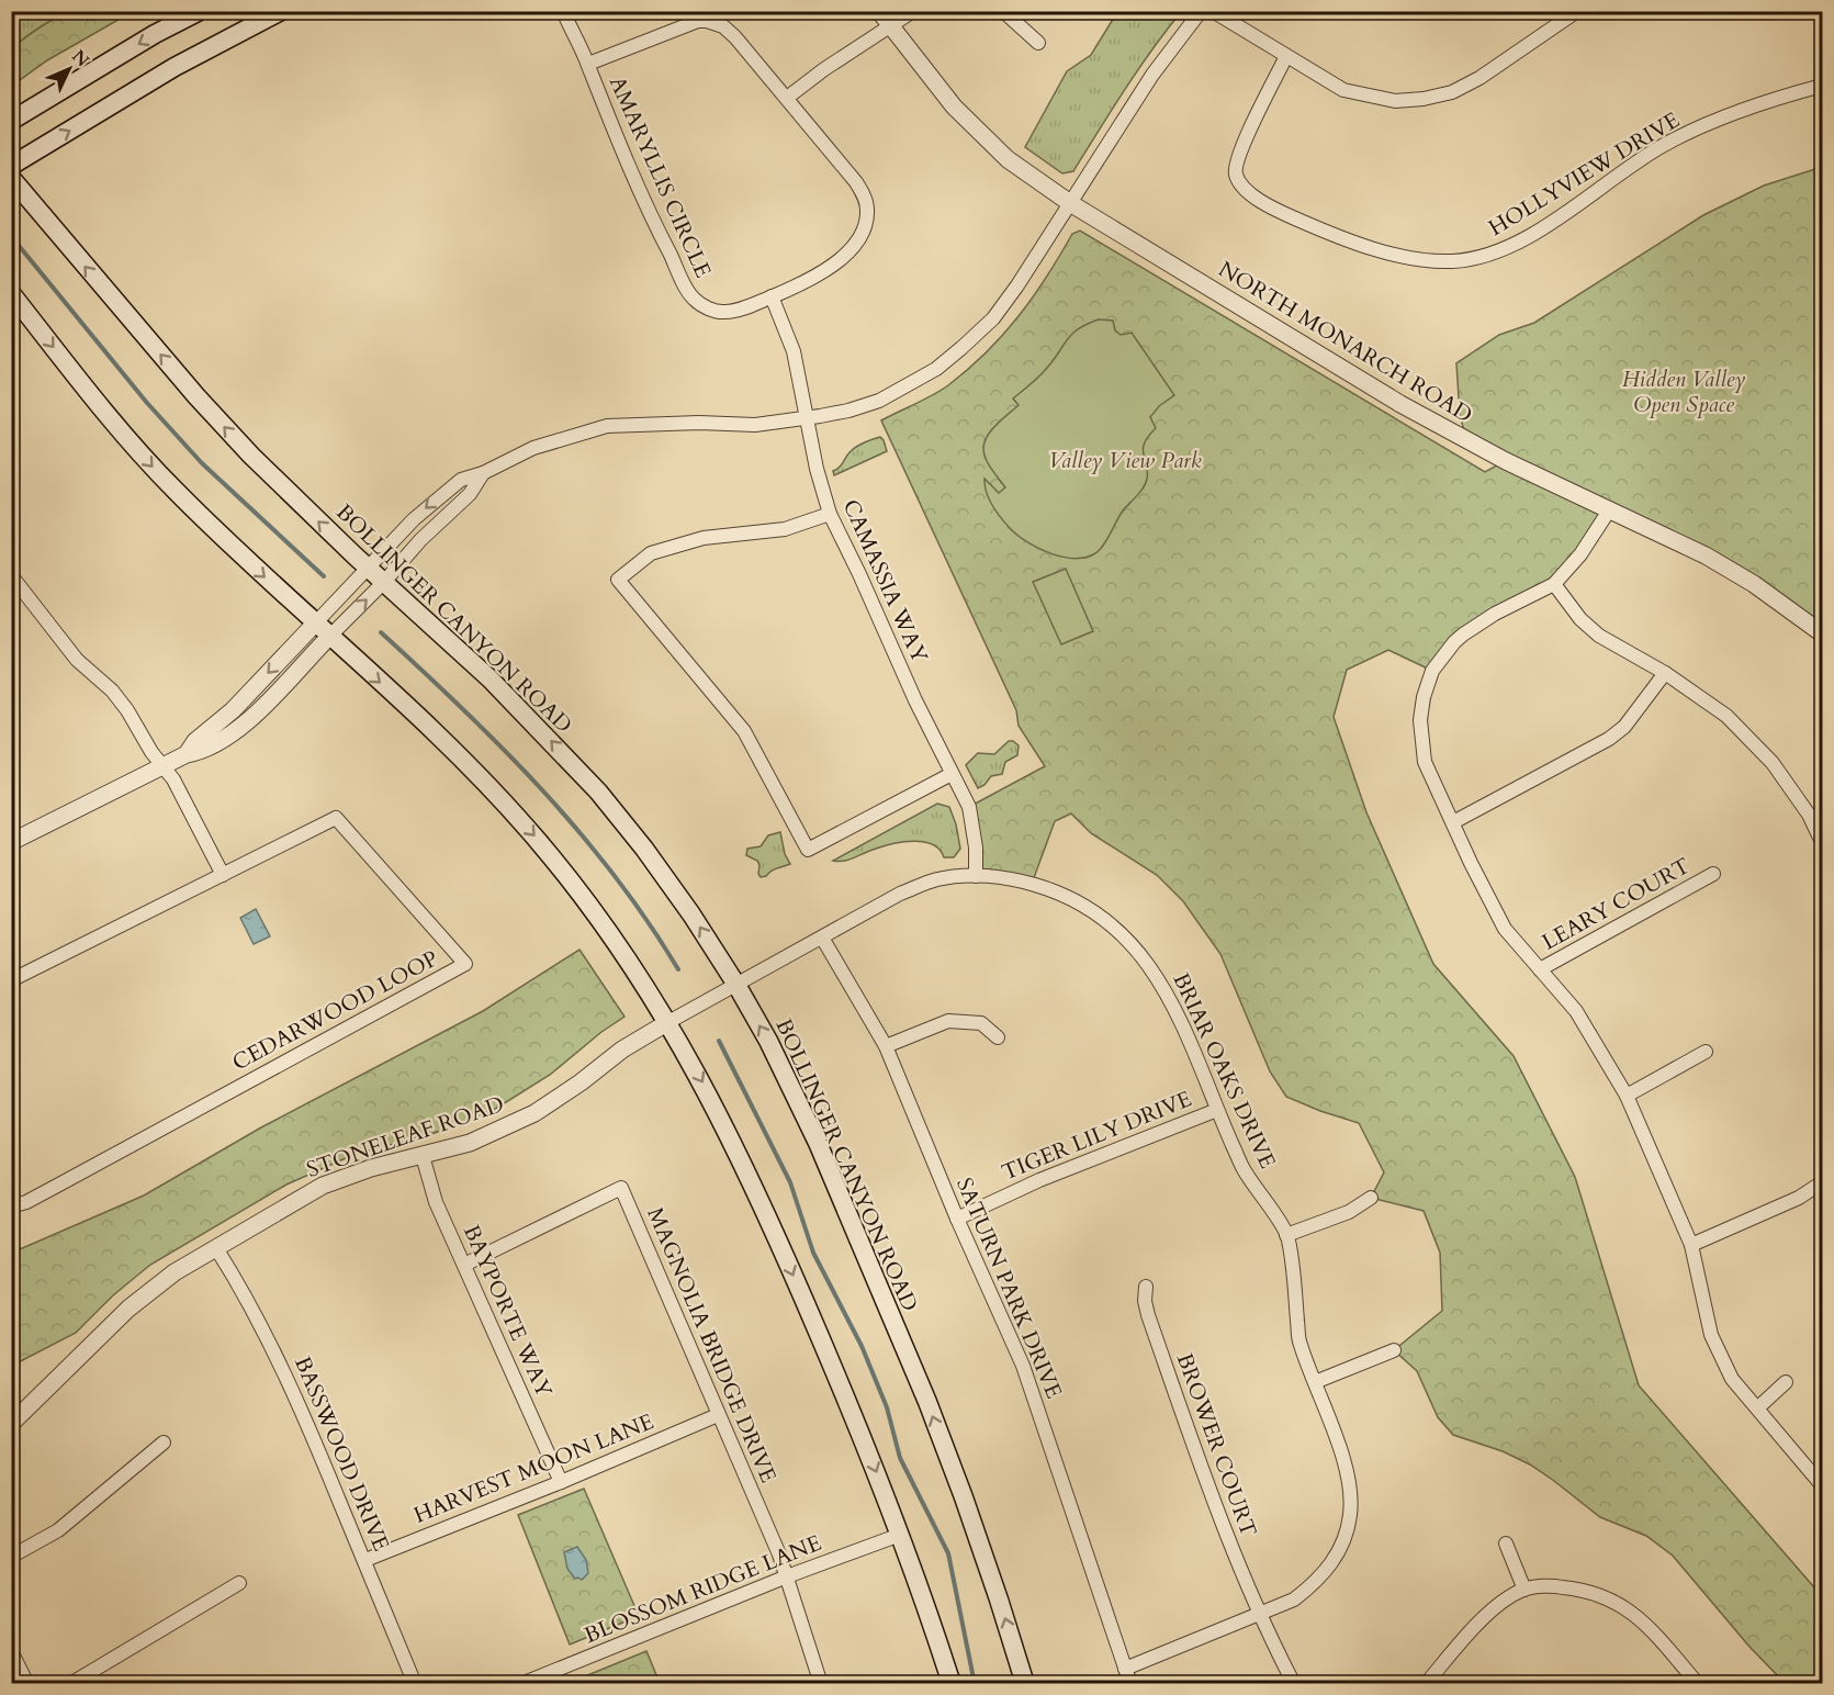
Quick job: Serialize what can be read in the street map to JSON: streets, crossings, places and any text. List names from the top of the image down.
{
  "streets": {
    "main road": ["BOLLINGER CANYON ROAD"],
    "street": [
      "HOLLYVIEW DRIVE",
      "AMARYLLIS CIRCLE",
      "NORTH MONARCH ROAD",
      "CAMASSIA WAY",
      "LEARY COURT",
      "CEDARWOOD LOOP",
      "BRIAR OAKS DRIVE",
      "TIGER LILY DRIVE",
      "STONELEAF ROAD",
      "SATURN PARK DRIVE",
      "BAYPORTE WAY",
      "MAGNOLIA BRIDGE DRIVE",
      "BROWER COURT",
      "BASSWOOD DRIVE",
      "HARVEST MOON LANE",
      "BLOSSOM RIDGE LANE"
    ]
  },
  "crossings": [
    ["AMARYLLIS CIRCLE", "CAMASSIA WAY"],
    ["CAMASSIA WAY", "BRIAR OAKS DRIVE"],
    ["BOLLINGER CANYON ROAD", "BRIAR OAKS DRIVE"],
    ["BRIAR OAKS DRIVE", "TIGER LILY DRIVE"],
    ["BRIAR OAKS DRIVE", "STONELEAF ROAD"],
    ["BRIAR OAKS DRIVE", "SATURN PARK DRIVE"],
    ["BRIAR OAKS DRIVE", "BROWER COURT"],
    ["TIGER LILY DRIVE", "SATURN PARK DRIVE"],
    ["STONELEAF ROAD", "BAYPORTE WAY"],
    ["STONELEAF ROAD", "BASSWOOD DRIVE"],
    ["BAYPORTE WAY", "MAGNOLIA BRIDGE DRIVE"],
    ["BAYPORTE WAY", "HARVEST MOON LANE"],
    ["MAGNOLIA BRIDGE DRIVE", "HARVEST MOON LANE"],
    ["MAGNOLIA BRIDGE DRIVE", "BLOSSOM RIDGE LANE"],
    ["BASSWOOD DRIVE", "HARVEST MOON LANE"]
  ],
  "parks": ["Hidden Valley Open Space", "Valley View Park"],
  "north": "top right"
}
